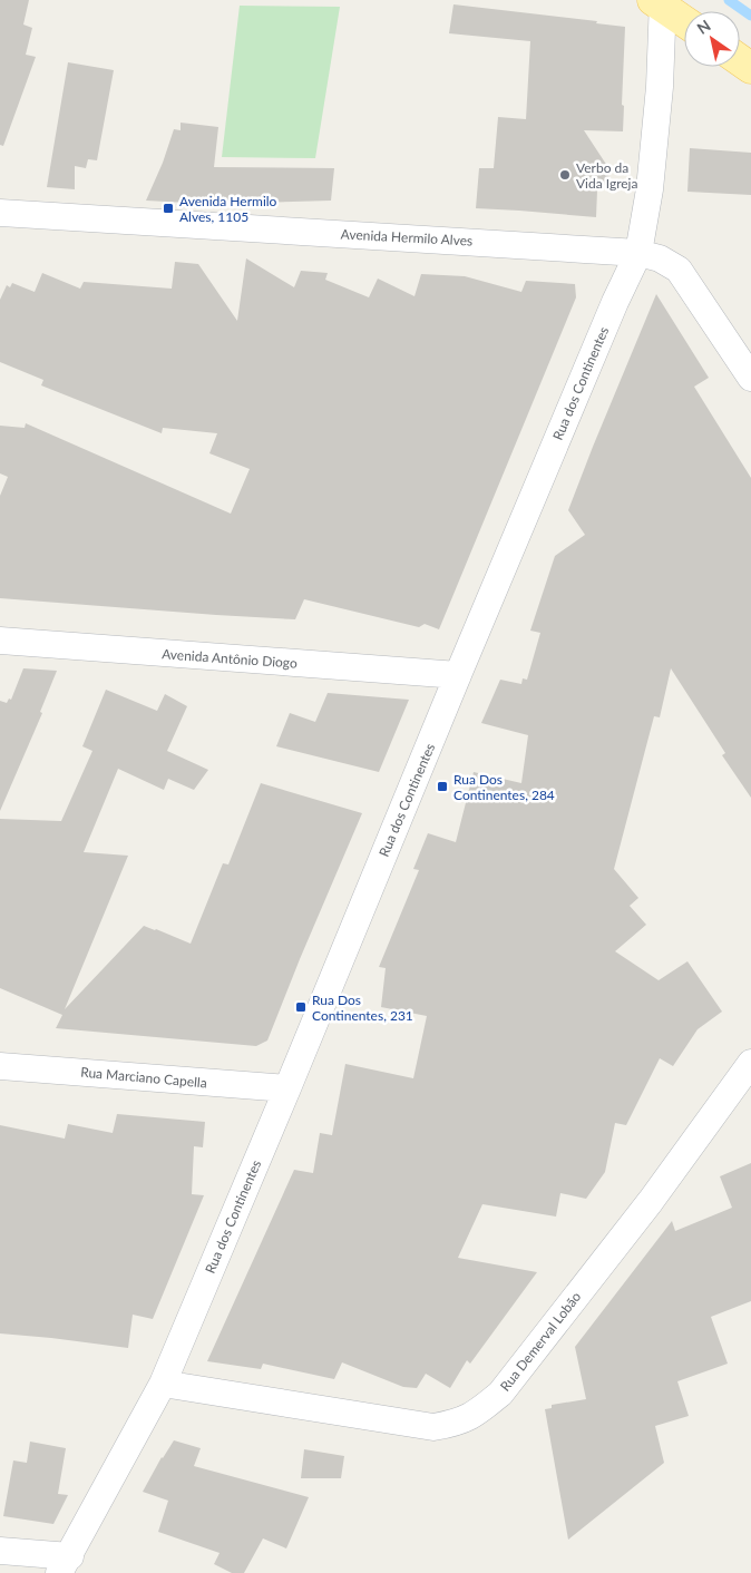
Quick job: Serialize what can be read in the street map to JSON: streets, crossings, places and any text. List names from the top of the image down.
{
  "streets": {
    "street": [
      "Avenida Hermilo Alves",
      "Rua dos Continentes",
      "Avenida Antônio Diogo",
      "Rua Marciano Capella",
      "Rua Demerval Lobão"
    ]
  },
  "crossings": [
    ["Avenida Hermilo Alves", "Rua dos Continentes"],
    ["Rua dos Continentes", "Avenida Antônio Diogo"],
    ["Rua dos Continentes", "Rua Marciano Capella"],
    ["Rua dos Continentes", "Rua Demerval Lobão"]
  ],
  "places": {
    "other": ["Verbo da Vida Igreja"],
    "transit": ["Avenida Hermilo Alves, 1105", "Rua Dos Continentes, 284", "Rua Dos Continentes, 231"]
  },
  "north": "top left"
}
